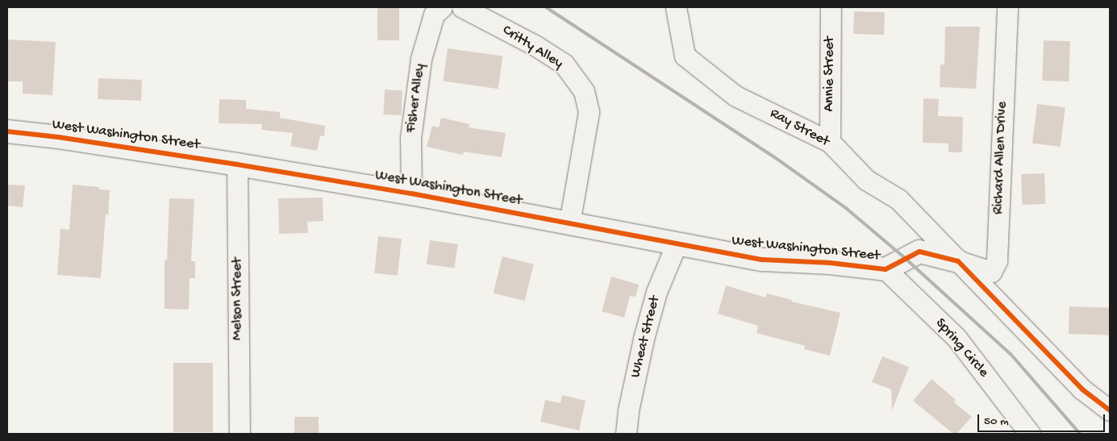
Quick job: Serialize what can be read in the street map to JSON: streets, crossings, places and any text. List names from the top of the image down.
{
  "streets": {
    "street": [
      "Critty Alley",
      "Annie Street",
      "Fisher Alley",
      "Ray Street",
      "West Washington Street",
      "Richard Allen Drive",
      "Melson Street",
      "Wheat Street",
      "Spring Circle"
    ]
  },
  "crossings": [
    ["Critty Alley", "West Washington Street"],
    ["Annie Street", "Ray Street"],
    ["Fisher Alley", "West Washington Street"],
    ["Ray Street", "Richard Allen Drive"],
    ["West Washington Street", "Melson Street"],
    ["West Washington Street", "Wheat Street"],
    ["West Washington Street", "Spring Circle"]
  ],
  "scale_bar": "50 m"
}
